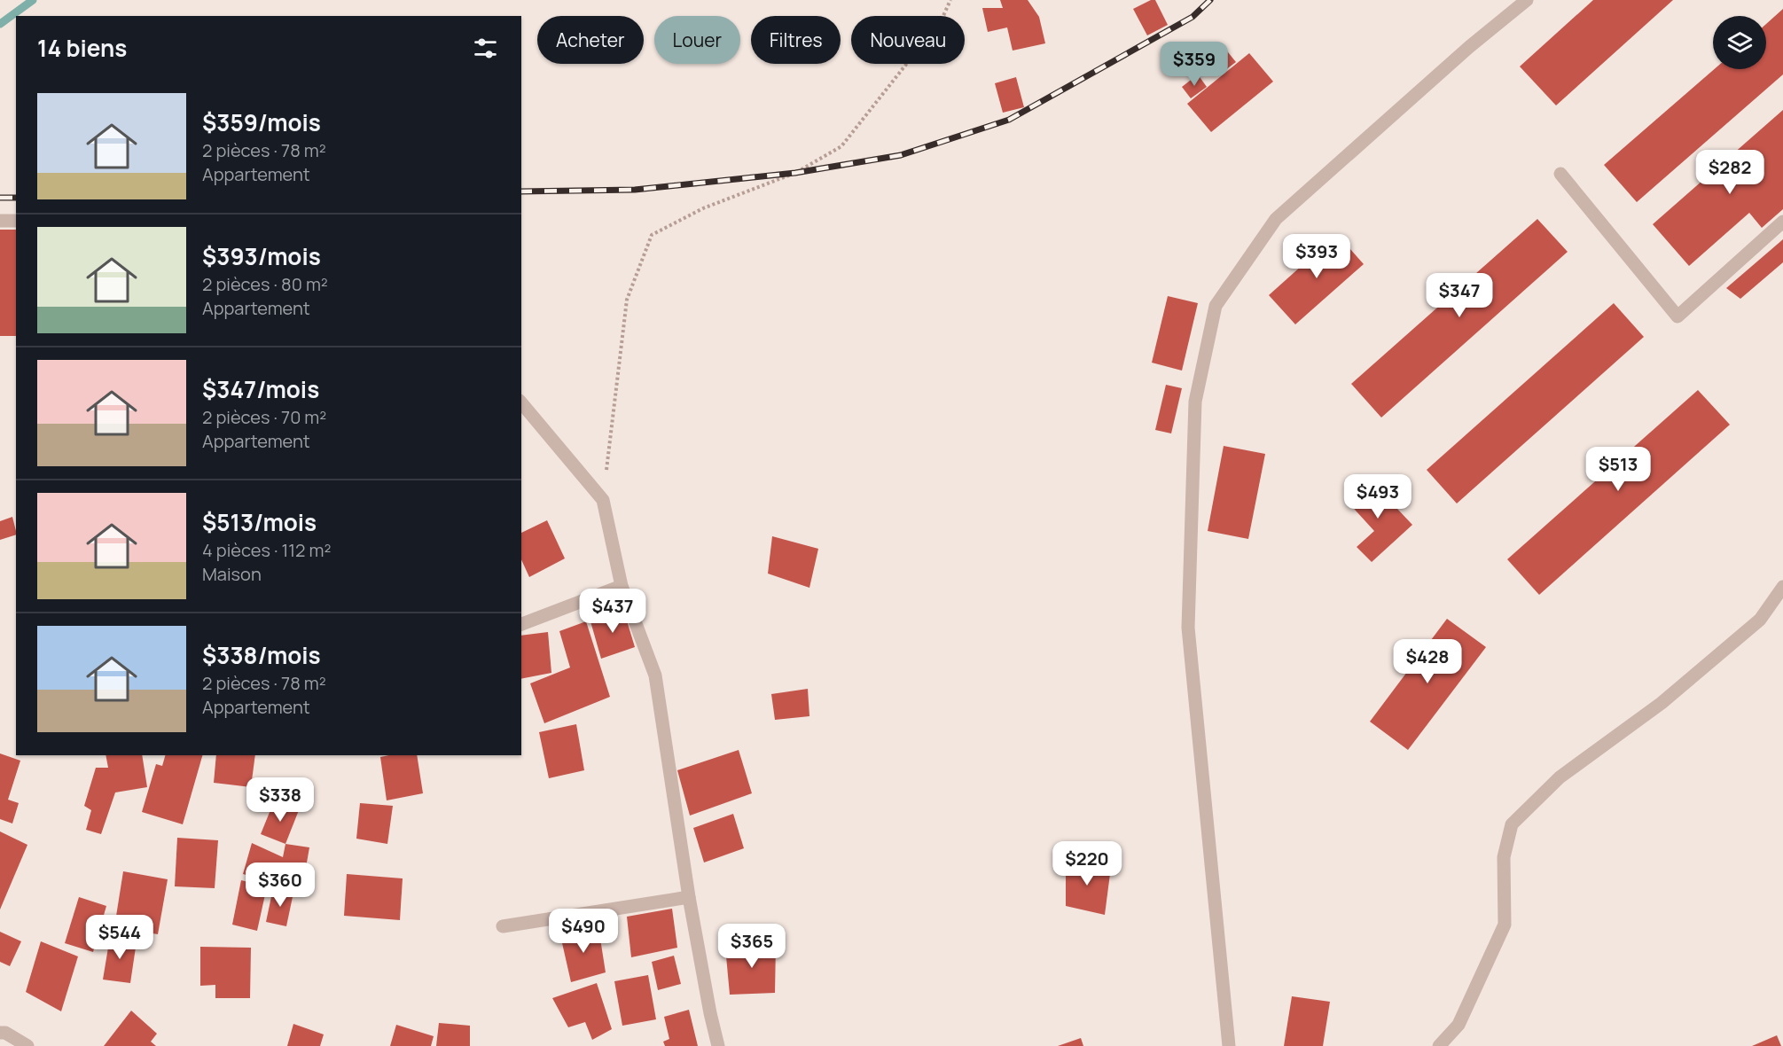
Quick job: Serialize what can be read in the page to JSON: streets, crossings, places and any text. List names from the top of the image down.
{
  "page": {
    "chip": [
      "Acheter",
      "Louer",
      "Filtres",
      "Nouveau"
    ],
    "heading": "14 biens",
    "price": [
      "$359",
      "$282",
      "$393",
      "$347",
      "$513",
      "$493",
      "$437",
      "$428",
      "$338",
      "$220",
      "$360",
      "$490",
      "$544",
      "$365"
    ],
    "list": [
      {
        "name": "$359/mois",
        "note": "2 pièces · 78 m² · Appartement"
      },
      {
        "name": "$393/mois",
        "note": "2 pièces · 80 m² · Appartement"
      },
      {
        "name": "$347/mois",
        "note": "2 pièces · 70 m² · Appartement"
      },
      {
        "name": "$513/mois",
        "note": "4 pièces · 112 m² · Maison"
      },
      {
        "name": "$338/mois",
        "note": "2 pièces · 78 m² · Appartement"
      }
    ]
  }
}
